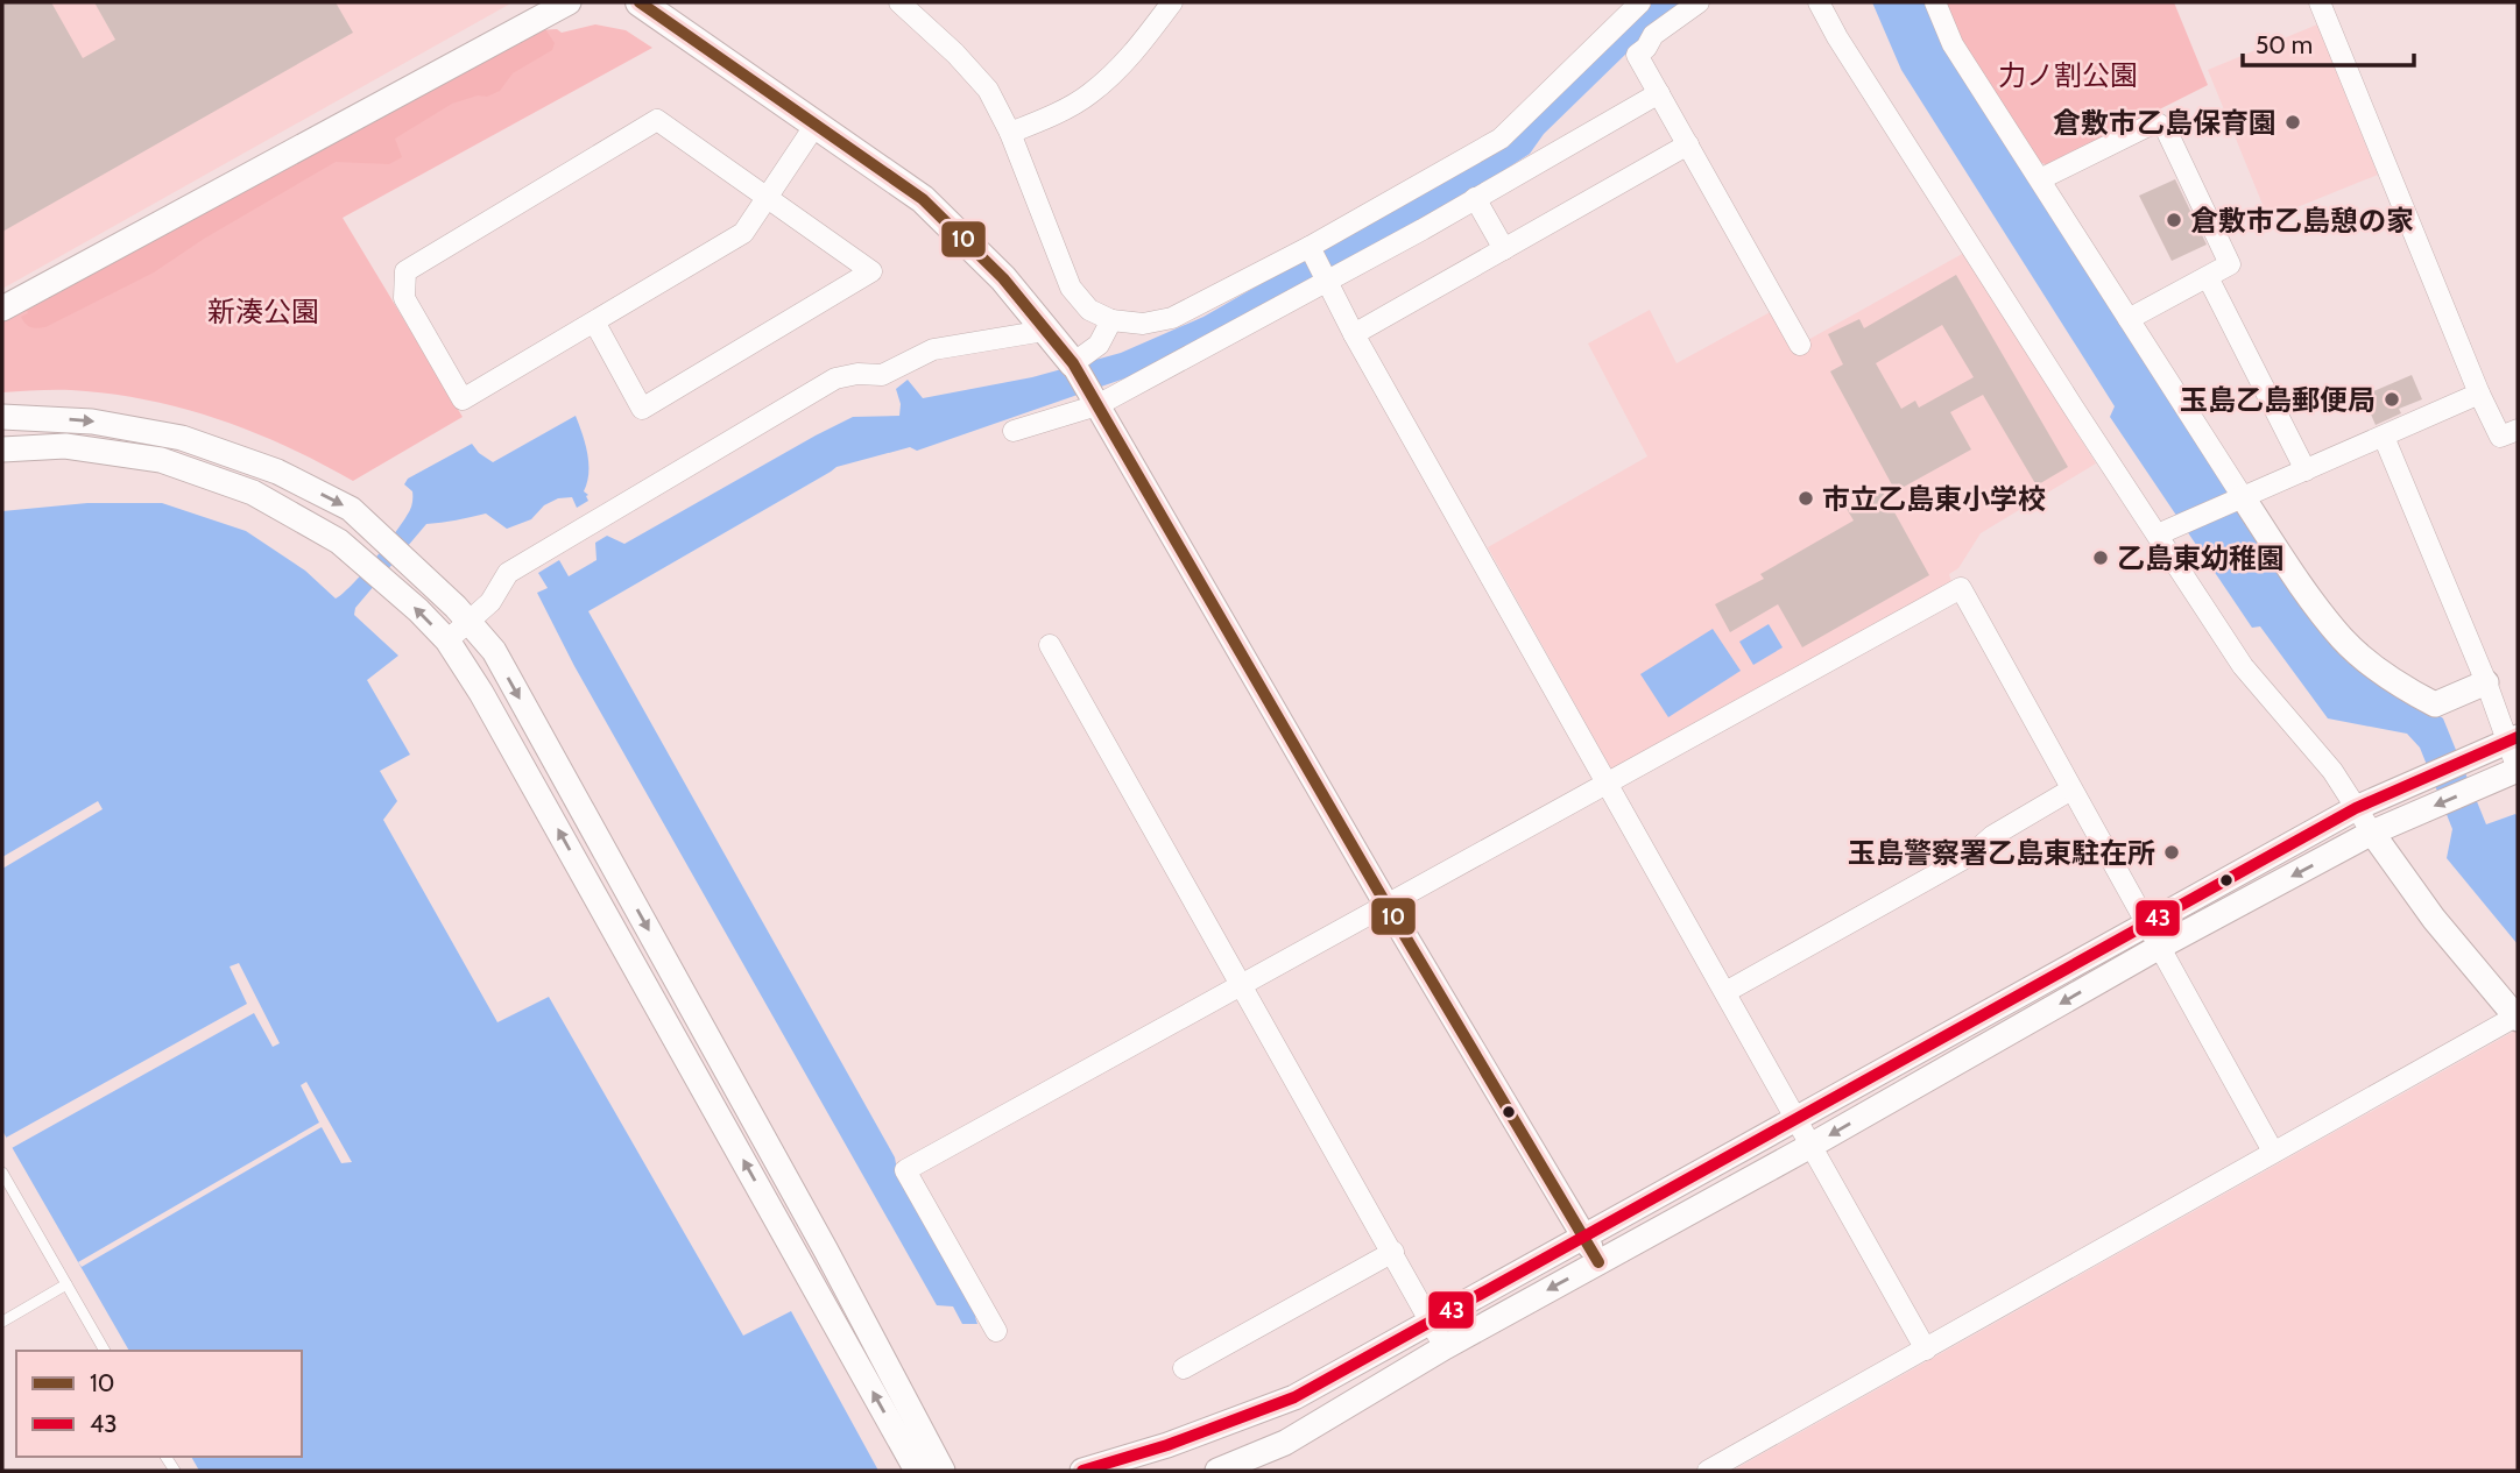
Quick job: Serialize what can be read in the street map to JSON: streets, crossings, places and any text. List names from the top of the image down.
{
  "parks": ["力ノ割公園", "新湊公園"],
  "places": [
    "倉敷市乙島保育園",
    "倉敷市乙島憩の家",
    "玉島乙島郵便局",
    "市立乙島東小学校",
    "乙島東幼稚園",
    "玉島警察署乙島東駐在所"
  ],
  "lines": ["transit line 10", "transit line 43"],
  "legend": ["10", "43"],
  "scale_bar": "50 m"
}
